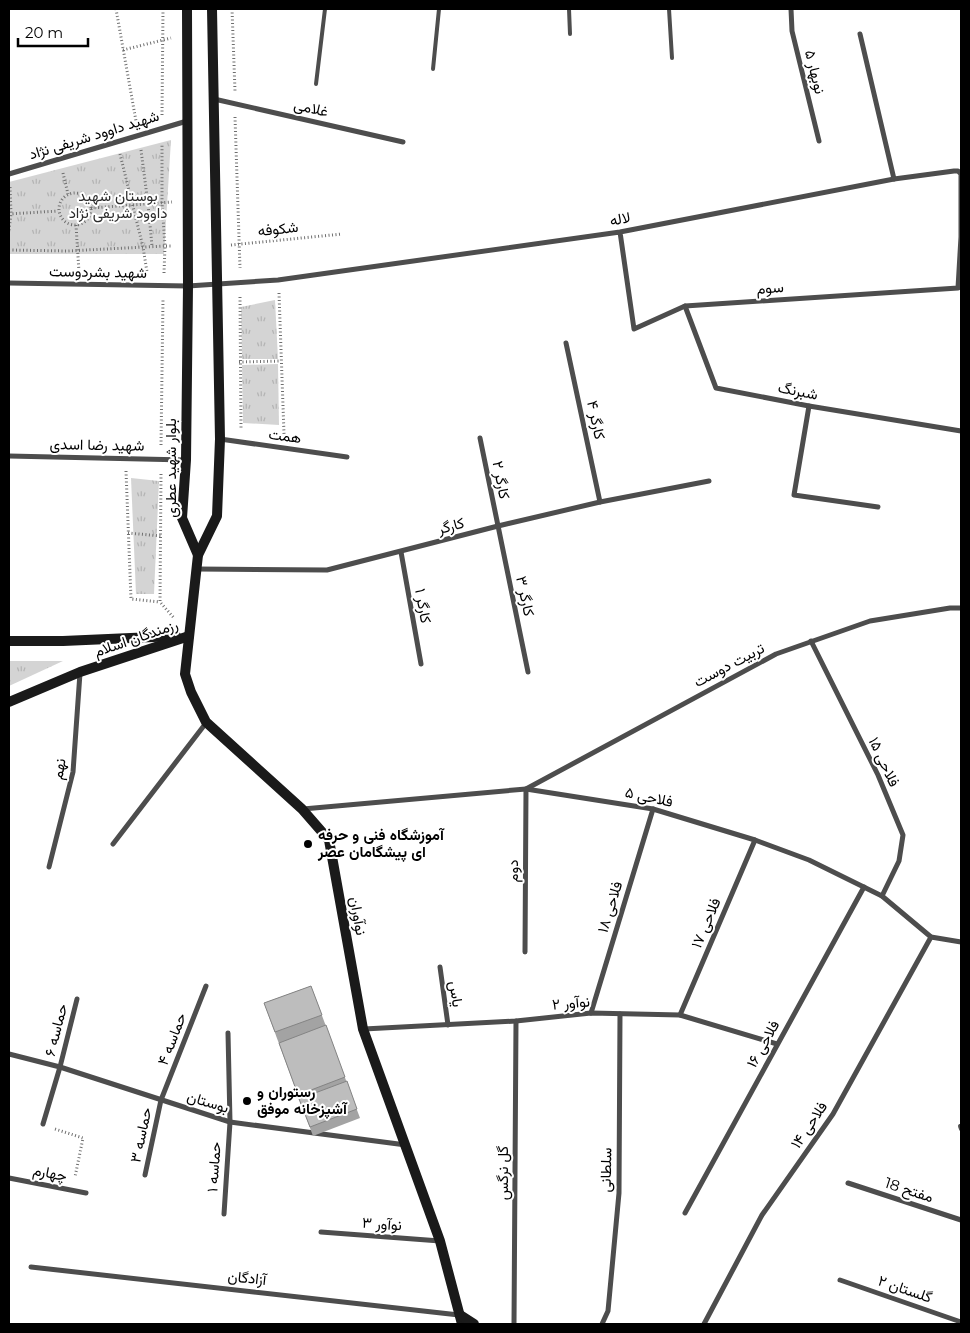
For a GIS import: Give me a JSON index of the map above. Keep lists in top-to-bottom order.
{
  "streets": {
    "street": [
      "نوبهار ۵",
      "غلامی",
      "شهید داوود شریفی نژاد",
      "لاله",
      "شهید بشردوست",
      "سوم",
      "شبرنگ",
      "کارگر ۴",
      "همت",
      "شهید رضا اسدی",
      "بلوار شهید عطری",
      "کارگر ۲",
      "کارگر",
      "کارگر ۳",
      "کارگر ۱",
      "رزمندگان اسلام",
      "تربیت دوست",
      "فلاحی ۱۵",
      "نهم",
      "فلاحی ۵",
      "دوم",
      "فلاحی ۱۸",
      "نوآوران",
      "فلاحی ۱۷",
      "یاس",
      "نوآور ۲",
      "حماسه ۶",
      "حماسه ۴",
      "فلاحی ۱۶",
      "بوستان",
      "فلاحی ۱۴",
      "حماسه ۳",
      "حماسه ۱",
      "سلطانی",
      "چهارم",
      "گل نرگس",
      "مفتح 18",
      "نوآور ۳",
      "آزادگان",
      "گلستان ۲"
    ],
    "path": ["شکوفه"]
  },
  "crossings": [
    ["شهید داوود شریفی نژاد", "بلوار شهید عطری"],
    ["لاله", "شهید بشردوست"],
    ["لاله", "سوم"],
    ["شهید بشردوست", "بلوار شهید عطری"],
    ["سوم", "شبرنگ"],
    ["کارگر ۴", "کارگر"],
    ["شهید رضا اسدی", "بلوار شهید عطری"],
    ["بلوار شهید عطری", "نوآوران"],
    ["کارگر ۲", "کارگر"],
    ["کارگر ۲", "کارگر ۳"],
    ["کارگر", "کارگر ۳"],
    ["کارگر", "کارگر ۱"],
    ["کارگر", "نوآوران"],
    ["رزمندگان اسلام", "نهم"],
    ["رزمندگان اسلام", "نوآوران"],
    ["تربیت دوست", "فلاحی ۱۵"],
    ["تربیت دوست", "فلاحی ۵"],
    ["تربیت دوست", "دوم"],
    ["فلاحی ۱۵", "فلاحی ۵"],
    ["فلاحی ۵", "دوم"],
    ["فلاحی ۵", "فلاحی ۱۸"],
    ["فلاحی ۵", "نوآوران"],
    ["فلاحی ۵", "فلاحی ۱۷"],
    ["فلاحی ۵", "فلاحی ۱۶"],
    ["فلاحی ۵", "فلاحی ۱۴"],
    ["فلاحی ۱۸", "نوآور ۲"],
    ["نوآوران", "نوآور ۲"],
    ["نوآوران", "بوستان"],
    ["نوآوران", "نوآور ۳"],
    ["نوآوران", "آزادگان"],
    ["فلاحی ۱۷", "نوآور ۲"],
    ["یاس", "نوآور ۲"],
    ["نوآور ۲", "فلاحی ۱۶"],
    ["نوآور ۲", "سلطانی"],
    ["نوآور ۲", "گل نرگس"],
    ["حماسه ۶", "بوستان"],
    ["حماسه ۴", "بوستان"],
    ["حماسه ۴", "حماسه ۳"],
    ["بوستان", "حماسه ۳"],
    ["بوستان", "حماسه ۱"]
  ],
  "parks": ["بوستان شهید داوود شریفی نژاد"],
  "places": ["آموزشگاه فنی و حرفه ای پیشگامان عصر", "رستوران و آشپزخانه موفق"],
  "scale_bar": "20 m"
}
